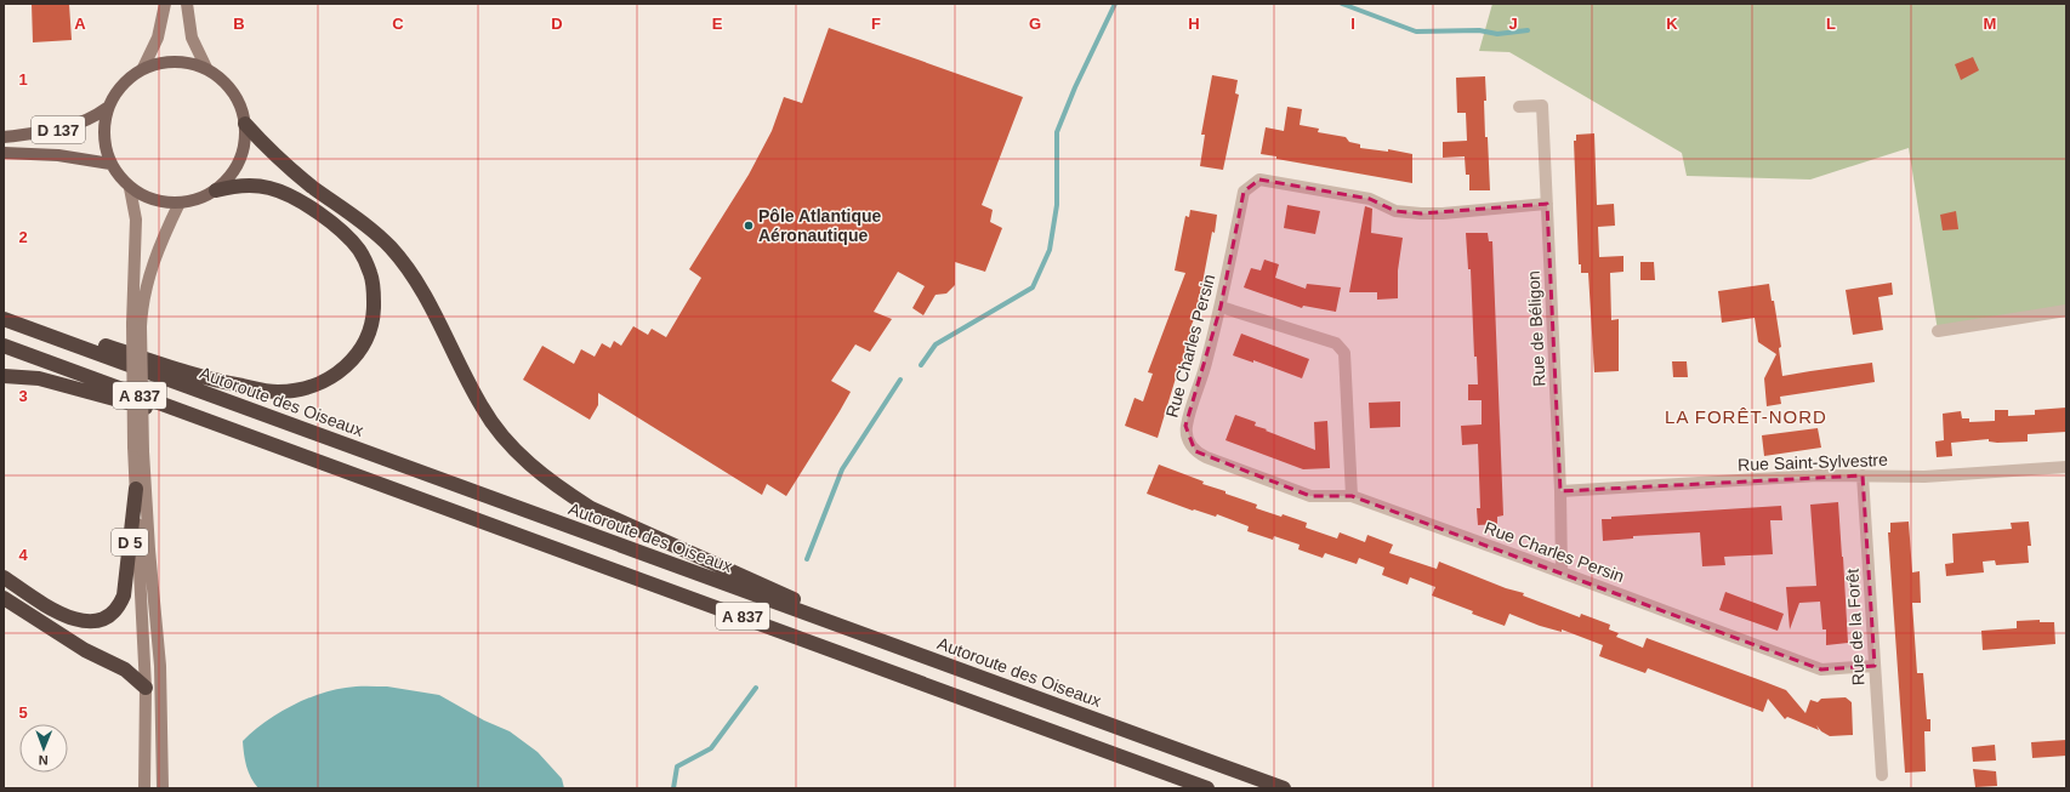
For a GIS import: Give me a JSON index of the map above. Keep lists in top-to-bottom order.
{
  "streets": {
    "highway": ["A 837", "Autoroute des Oiseaux", "D 5"],
    "main road": ["D 137"],
    "street": [
      "Rue de Béligon",
      "Rue Charles Persin",
      "Rue Saint-Sylvestre",
      "Rue de la Forêt"
    ]
  },
  "crossings": [
    ["D 137", "D 5"],
    ["Rue de Béligon", "Rue Charles Persin"],
    ["Rue de Béligon", "Rue Saint-Sylvestre"],
    ["Rue Charles Persin", "Rue de la Forêt"],
    ["Rue Saint-Sylvestre", "Rue de la Forêt"]
  ],
  "districts": ["LA FORÊT-NORD"],
  "places": ["Pôle Atlantique Aéronautique"],
  "north": "bottom",
  "grid": {
    "columns": [
      "A",
      "B",
      "C",
      "D",
      "E",
      "F",
      "G",
      "H",
      "I",
      "J",
      "K",
      "L",
      "M"
    ],
    "rows": [
      "1",
      "2",
      "3",
      "4",
      "5"
    ]
  }
}
